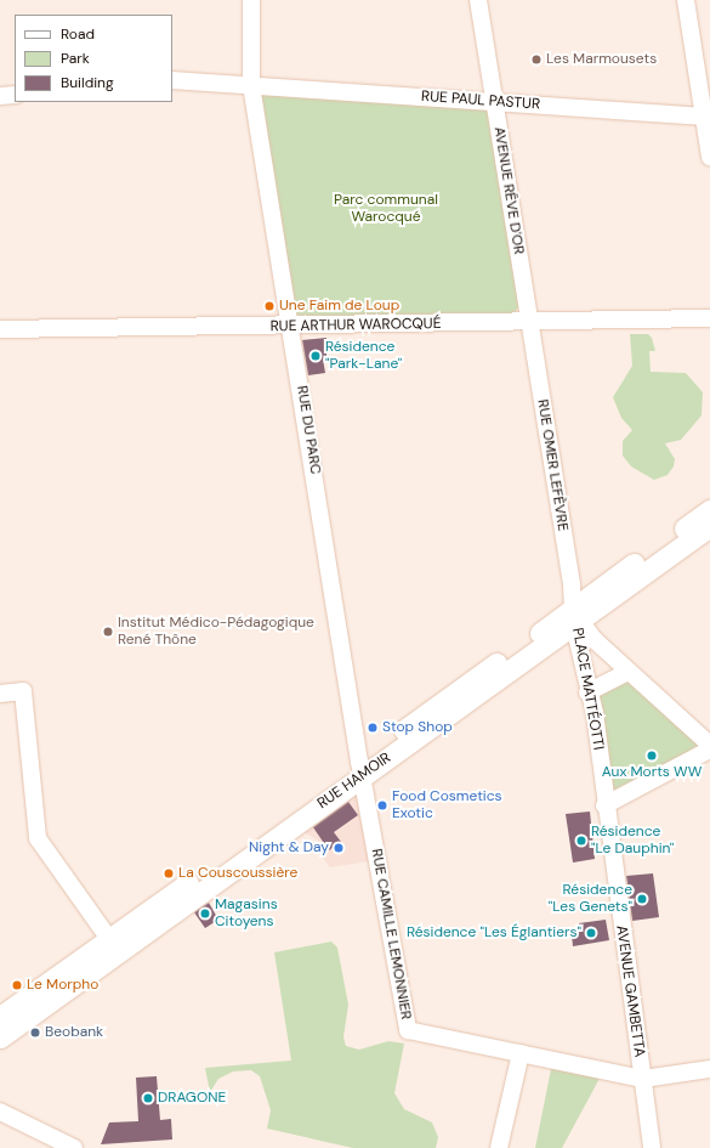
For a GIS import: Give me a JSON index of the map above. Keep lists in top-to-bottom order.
{
  "streets": {
    "main road": ["RUE HAMOIR"],
    "street": [
      "RUE PAUL PASTUR",
      "AVENUE RÊVE D'OR",
      "RUE ARTHUR WAROCQUÉ",
      "RUE DU PARC",
      "RUE OMER LEFÈVRE",
      "PLACE MATTÉOTTI",
      "RUE CAMILLE LEMONNIER",
      "AVENUE GAMBETTA"
    ]
  },
  "crossings": [
    ["RUE PAUL PASTUR", "AVENUE RÊVE D'OR"],
    ["RUE PAUL PASTUR", "RUE DU PARC"],
    ["AVENUE RÊVE D'OR", "RUE ARTHUR WAROCQUÉ"],
    ["AVENUE RÊVE D'OR", "RUE OMER LEFÈVRE"],
    ["RUE ARTHUR WAROCQUÉ", "RUE DU PARC"],
    ["RUE ARTHUR WAROCQUÉ", "RUE OMER LEFÈVRE"],
    ["RUE DU PARC", "RUE HAMOIR"],
    ["RUE DU PARC", "RUE CAMILLE LEMONNIER"],
    ["RUE OMER LEFÈVRE", "PLACE MATTÉOTTI"],
    ["RUE OMER LEFÈVRE", "RUE HAMOIR"],
    ["PLACE MATTÉOTTI", "RUE HAMOIR"],
    ["PLACE MATTÉOTTI", "AVENUE GAMBETTA"],
    ["RUE HAMOIR", "RUE CAMILLE LEMONNIER"],
    ["RUE CAMILLE LEMONNIER", "AVENUE GAMBETTA"]
  ],
  "parks": ["Parc communal Warocqué"],
  "places": [
    "Les Marmousets",
    "Une Faim de Loup",
    "Résidence \"Park-Lane\"",
    "Institut Médico-Pédagogique René Thône",
    "Stop Shop",
    "Aux Morts WW",
    "Food Cosmetics Exotic",
    "Résidence \"Le Dauphin\"",
    "Night & Day",
    "La Couscoussière",
    "Résidence \"Les Genets\"",
    "Magasins Citoyens",
    "Résidence \"Les Églantiers\"",
    "Le Morpho",
    "Beobank",
    "DRAGONE"
  ],
  "legend": ["Road", "Park", "Building"]
}
